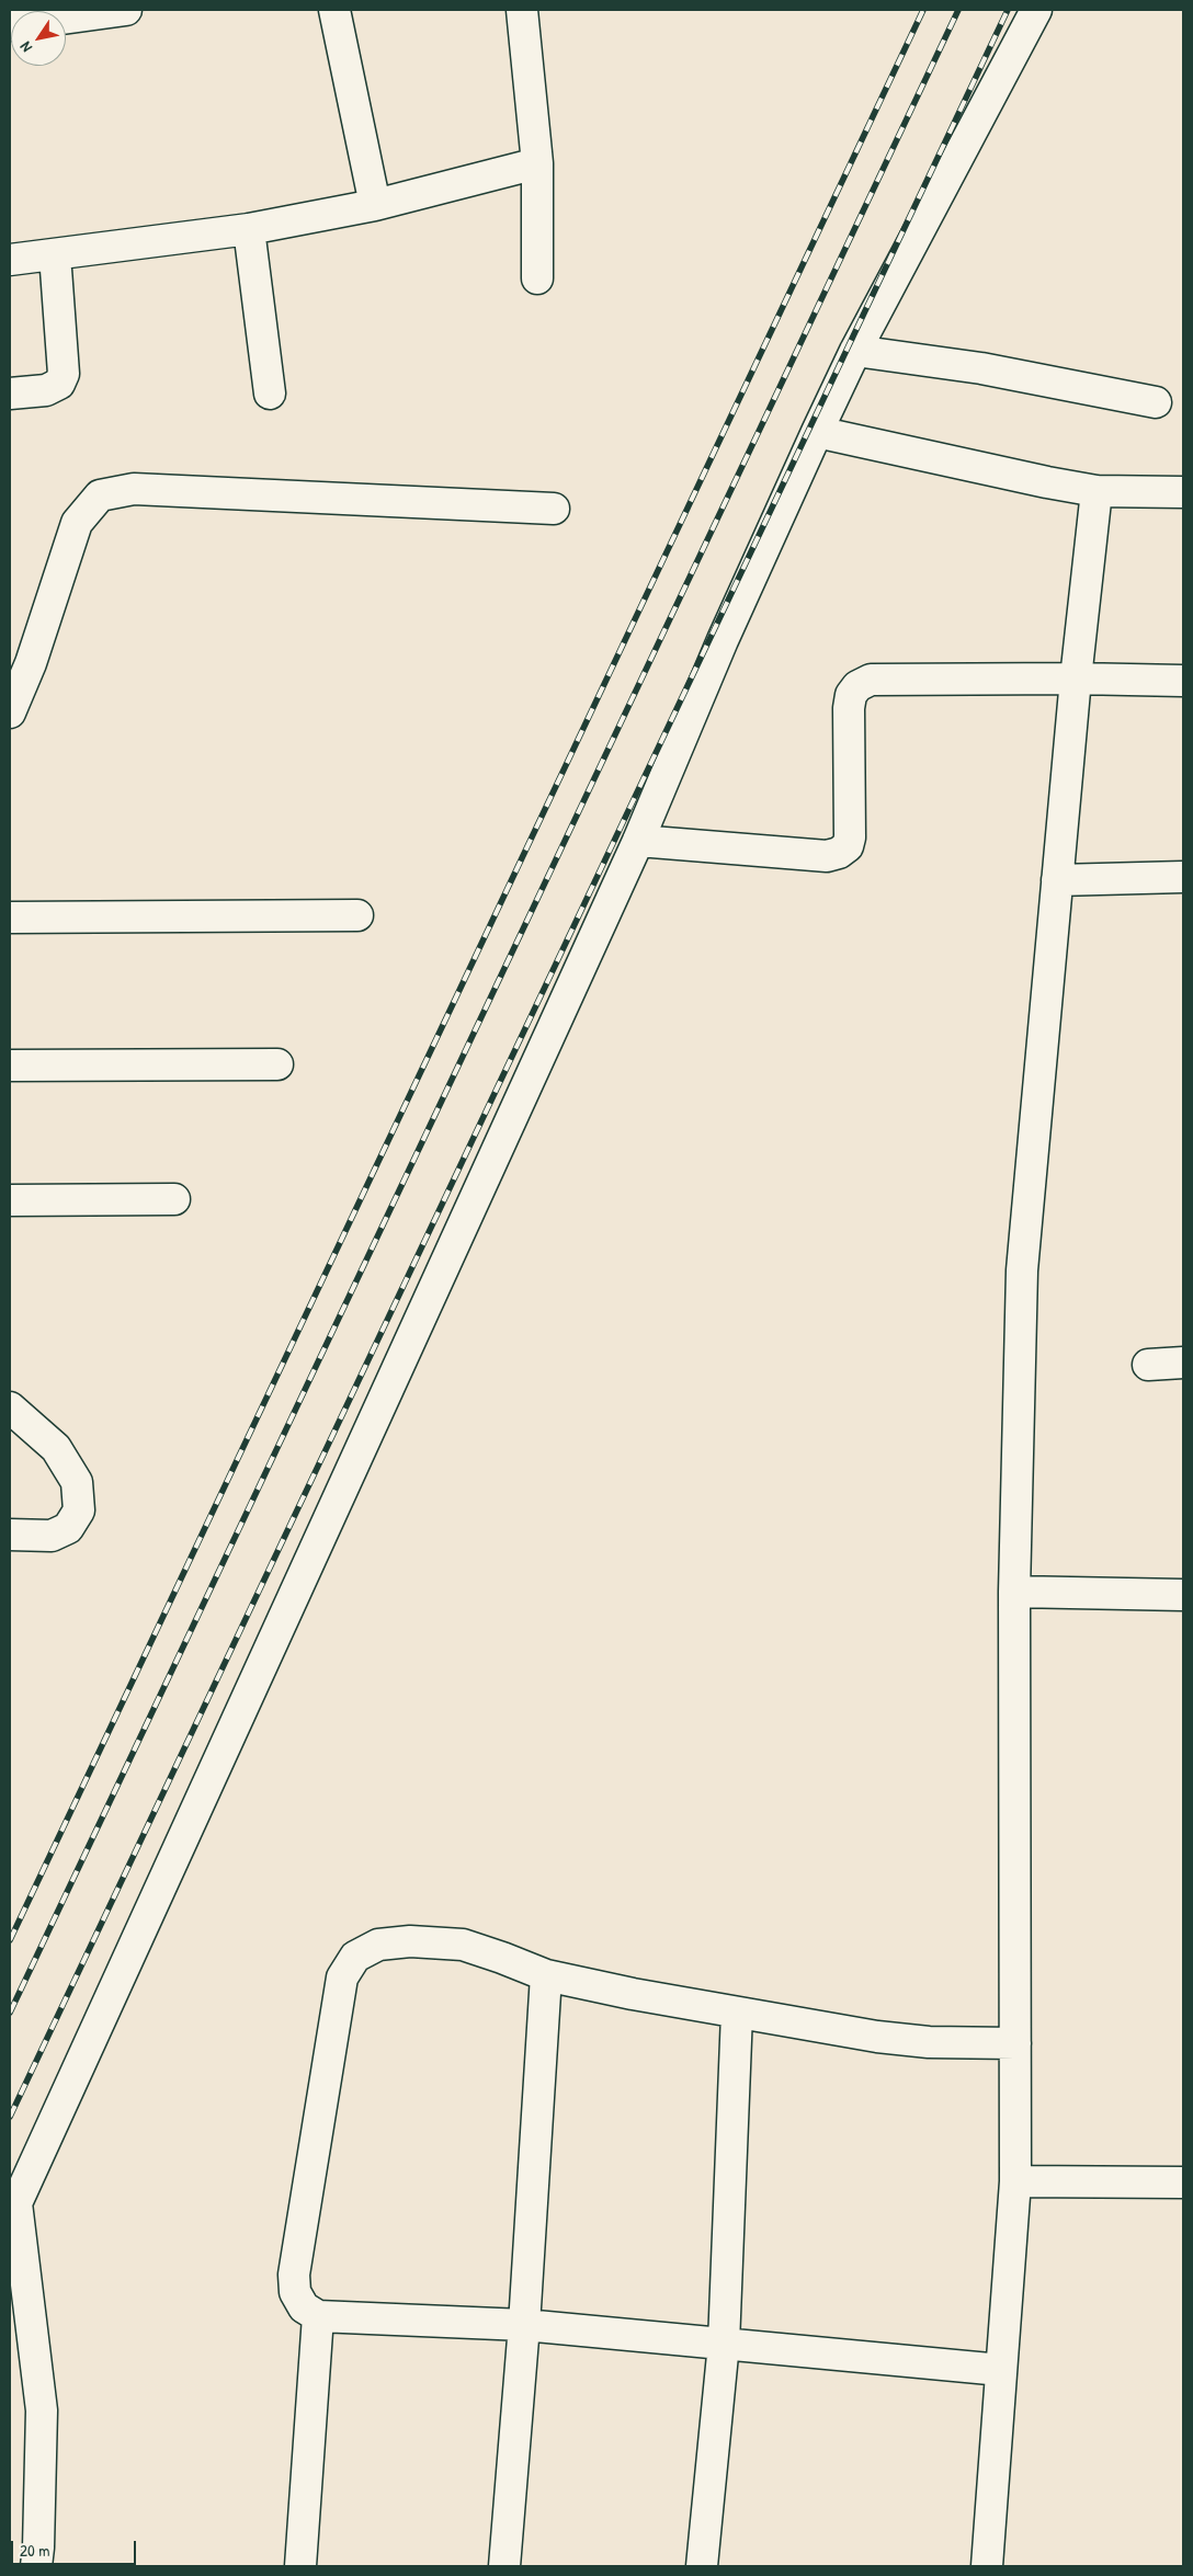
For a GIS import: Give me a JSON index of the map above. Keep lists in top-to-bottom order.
{
  "scale_bar": "20 m",
  "north": "bottom left"
}
